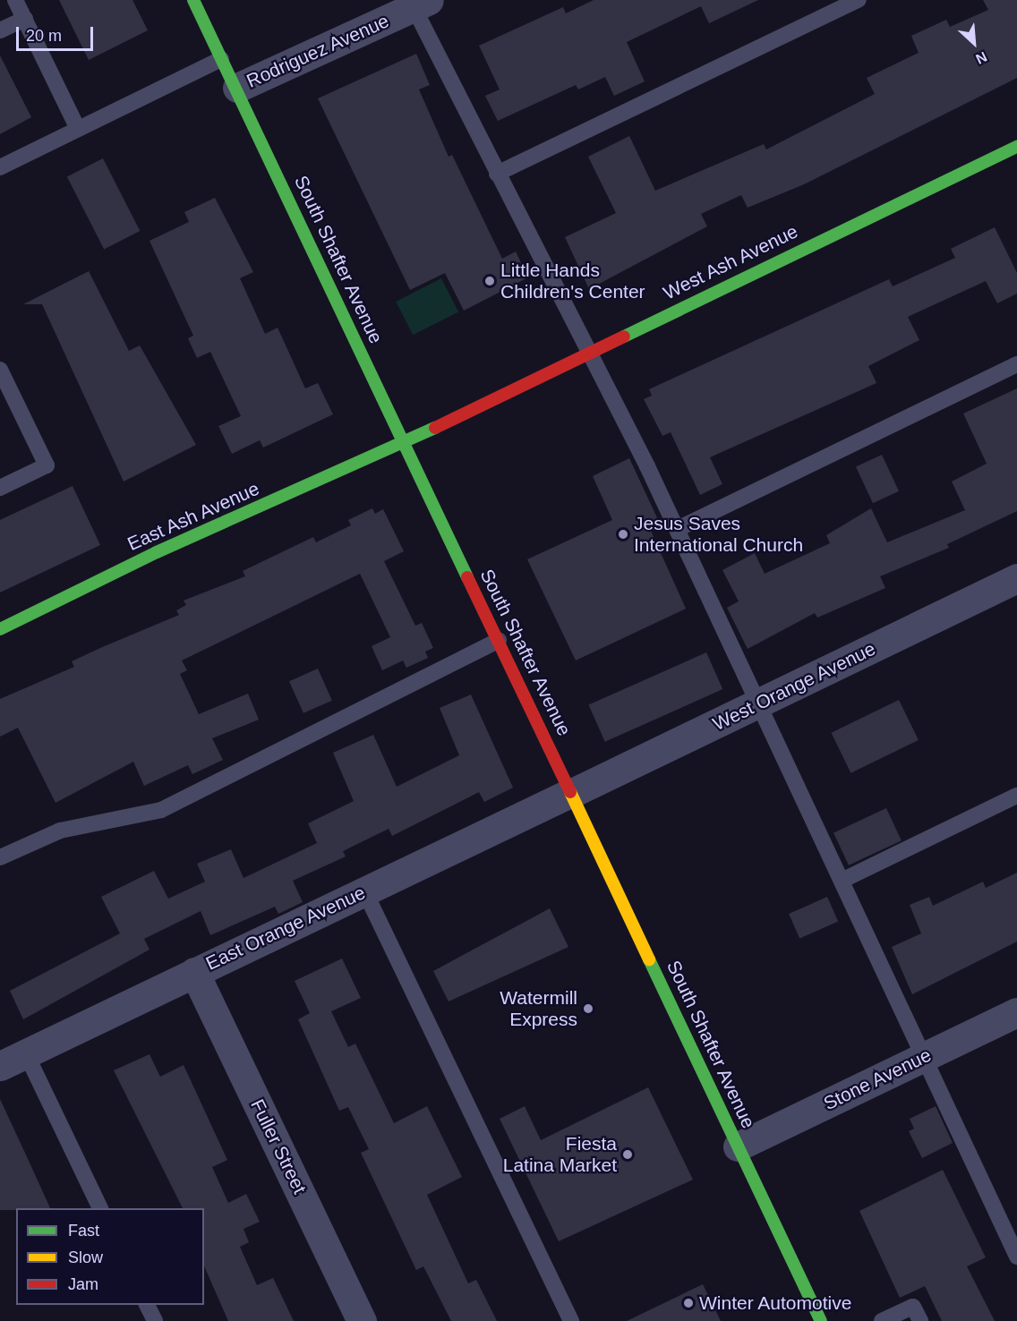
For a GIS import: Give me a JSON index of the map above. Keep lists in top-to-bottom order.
{
  "streets": {
    "main road": ["South Shafter Avenue", "West Ash Avenue", "East Ash Avenue"],
    "street": [
      "Rodriguez Avenue",
      "West Orange Avenue",
      "East Orange Avenue",
      "Stone Avenue",
      "Fuller Street"
    ]
  },
  "crossings": [
    ["Rodriguez Avenue", "South Shafter Avenue"],
    ["South Shafter Avenue", "West Ash Avenue"],
    ["South Shafter Avenue", "East Ash Avenue"],
    ["South Shafter Avenue", "West Orange Avenue"],
    ["South Shafter Avenue", "East Orange Avenue"],
    ["South Shafter Avenue", "Stone Avenue"],
    ["West Ash Avenue", "East Ash Avenue"],
    ["West Orange Avenue", "East Orange Avenue"],
    ["East Orange Avenue", "Fuller Street"]
  ],
  "places": [
    "Little Hands Children's Center",
    "Jesus Saves International Church",
    "Watermill Express",
    "Fiesta Latina Market",
    "Winter Automotive"
  ],
  "legend": ["Fast", "Slow", "Jam"],
  "scale_bar": "20 m",
  "north": "bottom right"
}
